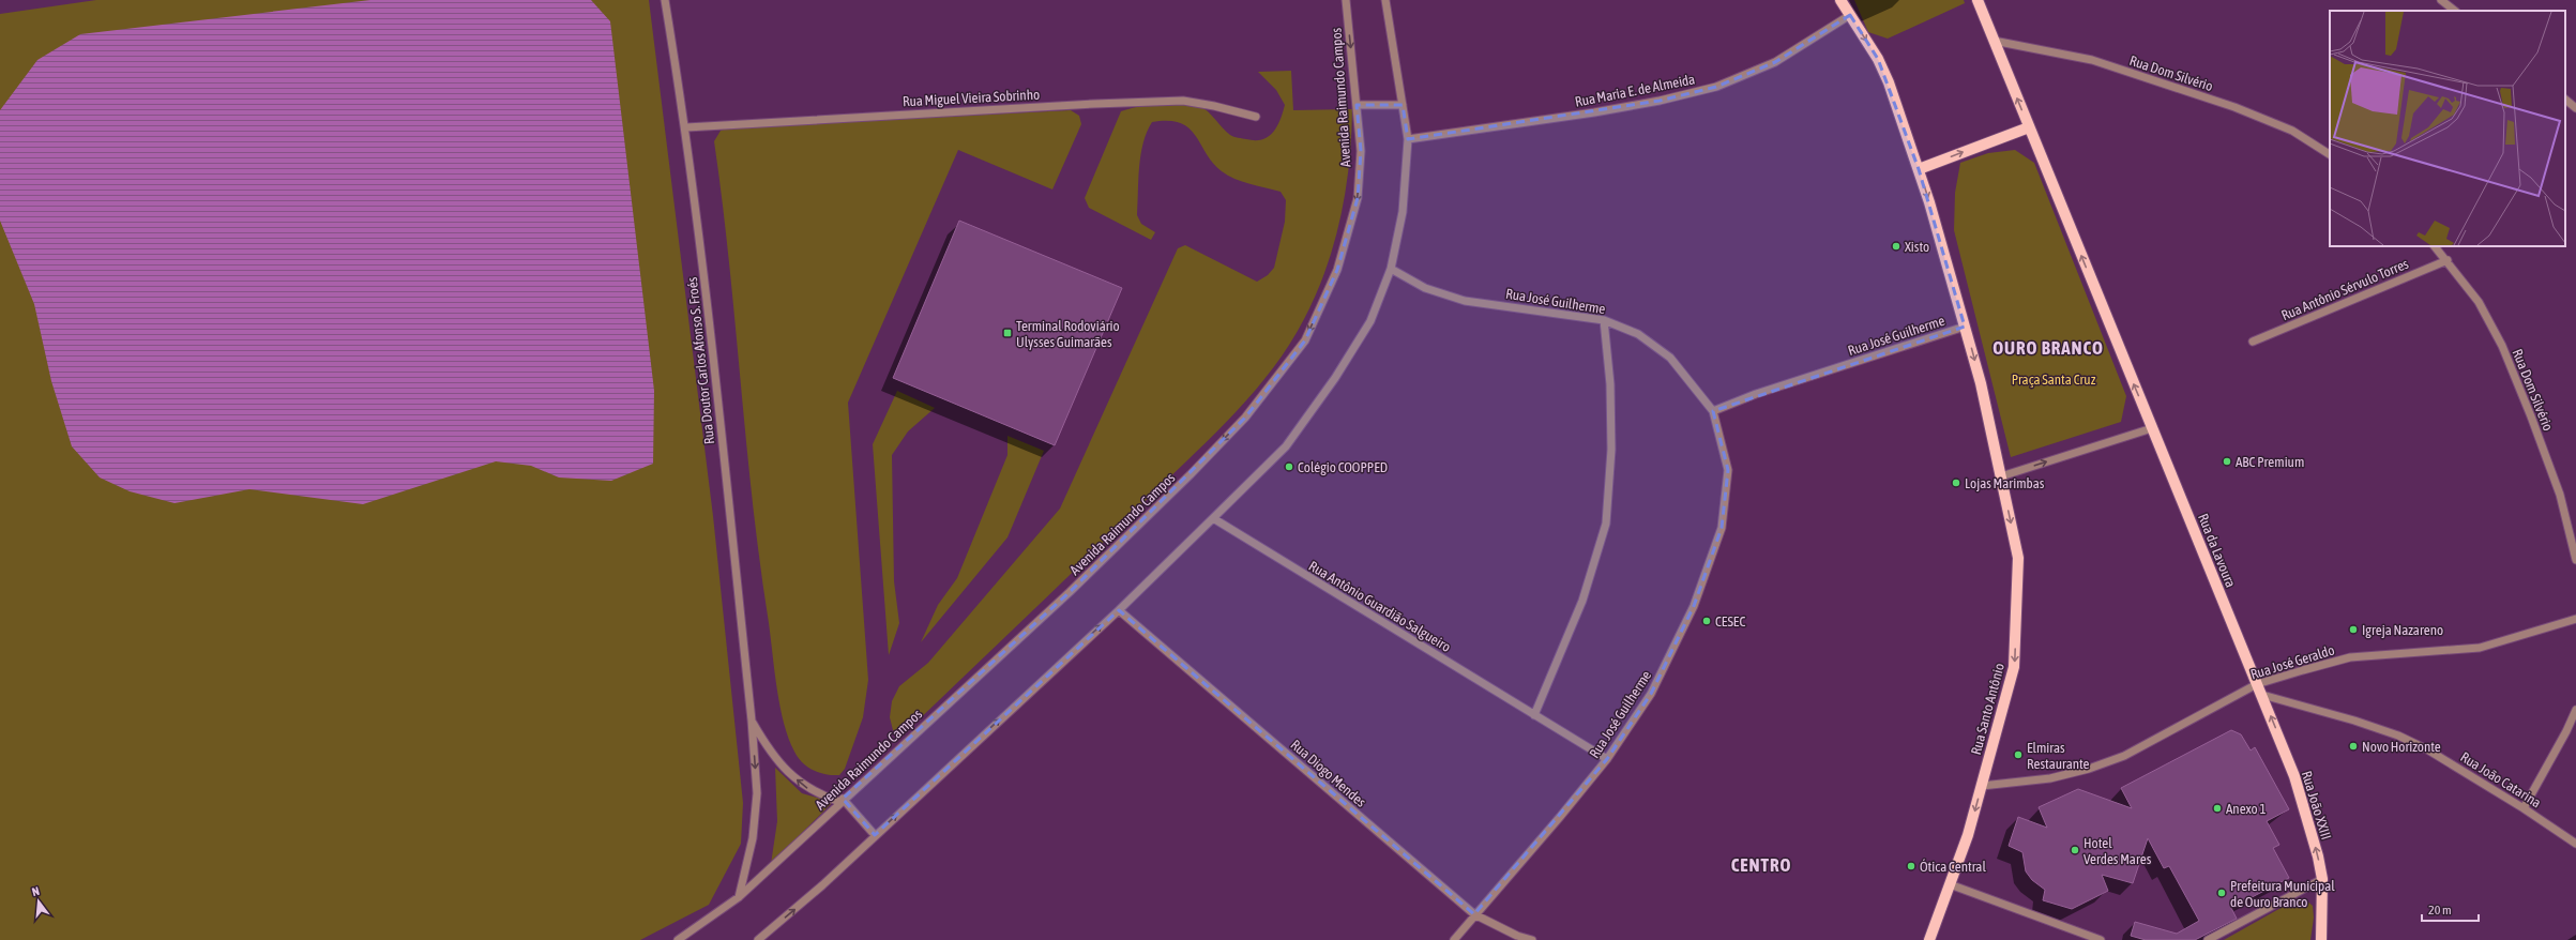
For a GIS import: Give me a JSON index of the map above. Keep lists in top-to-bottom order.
{
  "streets": {
    "main road": ["Rua da Lavoura", "Rua Santo Antônio", "Rua João XXIII"],
    "street": [
      "Rua Dom Silvério",
      "Rua Maria E. de Almeida",
      "Rua Miguel Vieira Sobrinho",
      "Avenida Raimundo Campos",
      "Rua Antônio Sérvulo Torres",
      "Rua José Guilherme",
      "Rua Doutor Carlos Afonso S. Froés",
      "Rua Antônio Guardião Salgueiro",
      "Rua José Geraldo",
      "Rua Diogo Mendes",
      "Rua João Catarina"
    ]
  },
  "crossings": [
    ["Rua Dom Silvério", "Rua Antônio Sérvulo Torres"],
    ["Rua Miguel Vieira Sobrinho", "Rua Doutor Carlos Afonso S. Froés"],
    ["Avenida Raimundo Campos", "Rua Doutor Carlos Afonso S. Froés"],
    ["Rua José Guilherme", "Rua Antônio Guardião Salgueiro"],
    ["Rua José Guilherme", "Rua Diogo Mendes"],
    ["Rua da Lavoura", "Rua José Geraldo"],
    ["Rua da Lavoura", "Rua João XXIII"],
    ["Rua José Geraldo", "Rua Santo Antônio"],
    ["Rua José Geraldo", "Rua João XXIII"],
    ["Rua João Catarina", "Rua João XXIII"]
  ],
  "one_way": ["Rua Santo Antônio", "Rua João XXIII"],
  "districts": ["OURO BRANCO", "CENTRO"],
  "parks": ["Praça Santa Cruz"],
  "places": {
    "other": [
      "Xisto",
      "ABC Premium",
      "Colégio COOPPED",
      "Lojas Marimbas",
      "CESEC",
      "Igreja Nazareno",
      "Novo Horizonte",
      "Elmiras Restaurante",
      "Anexo 1",
      "Hotel Verdes Mares",
      "Ótica Central",
      "Prefeitura Municipal de Ouro Branco"
    ],
    "transit": ["Terminal Rodoviário Ulysses Guimarães"]
  },
  "scale_bar": "20 m",
  "north": "top"
}
